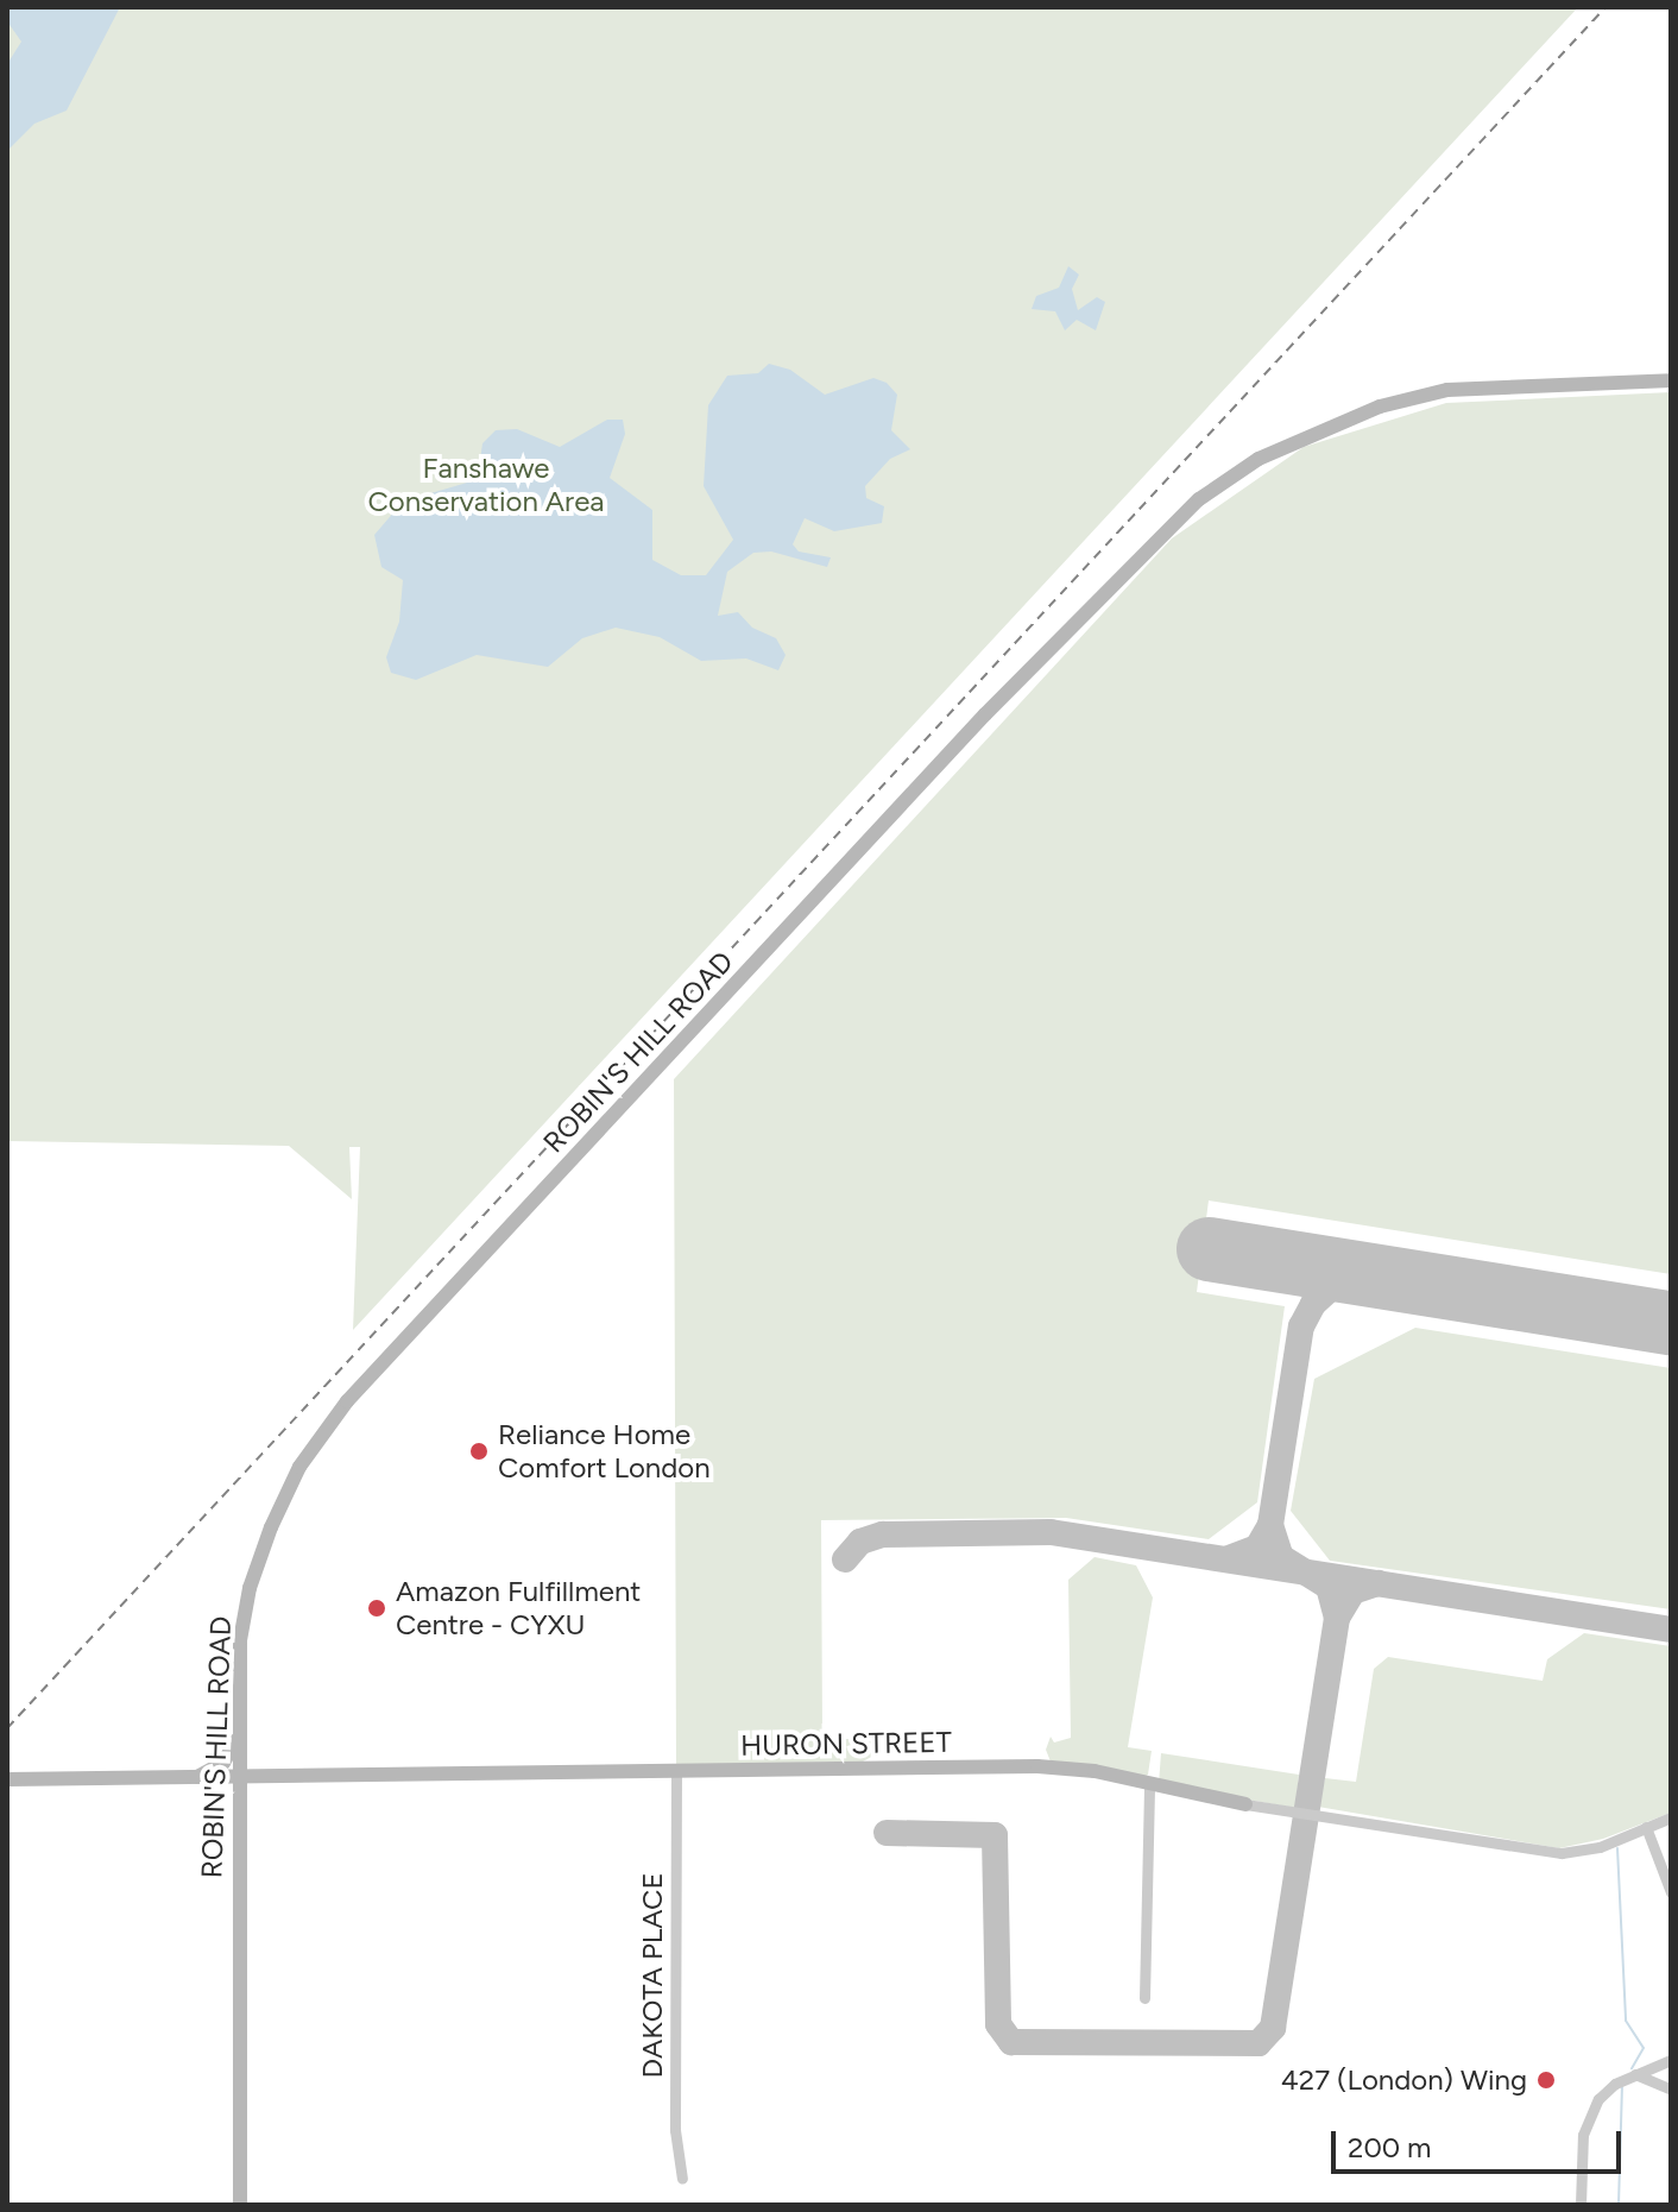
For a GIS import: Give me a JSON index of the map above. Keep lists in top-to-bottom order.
{
  "streets": {
    "main road": ["ROBIN'S HILL ROAD", "HURON STREET"],
    "street": ["DAKOTA PLACE"]
  },
  "crossings": [
    ["ROBIN'S HILL ROAD", "HURON STREET"],
    ["HURON STREET", "DAKOTA PLACE"]
  ],
  "parks": ["Fanshawe Conservation Area"],
  "places": ["Reliance Home Comfort London", "Amazon Fulfillment Centre - CYXU", "427 (London) Wing"],
  "scale_bar": "200 m"
}
